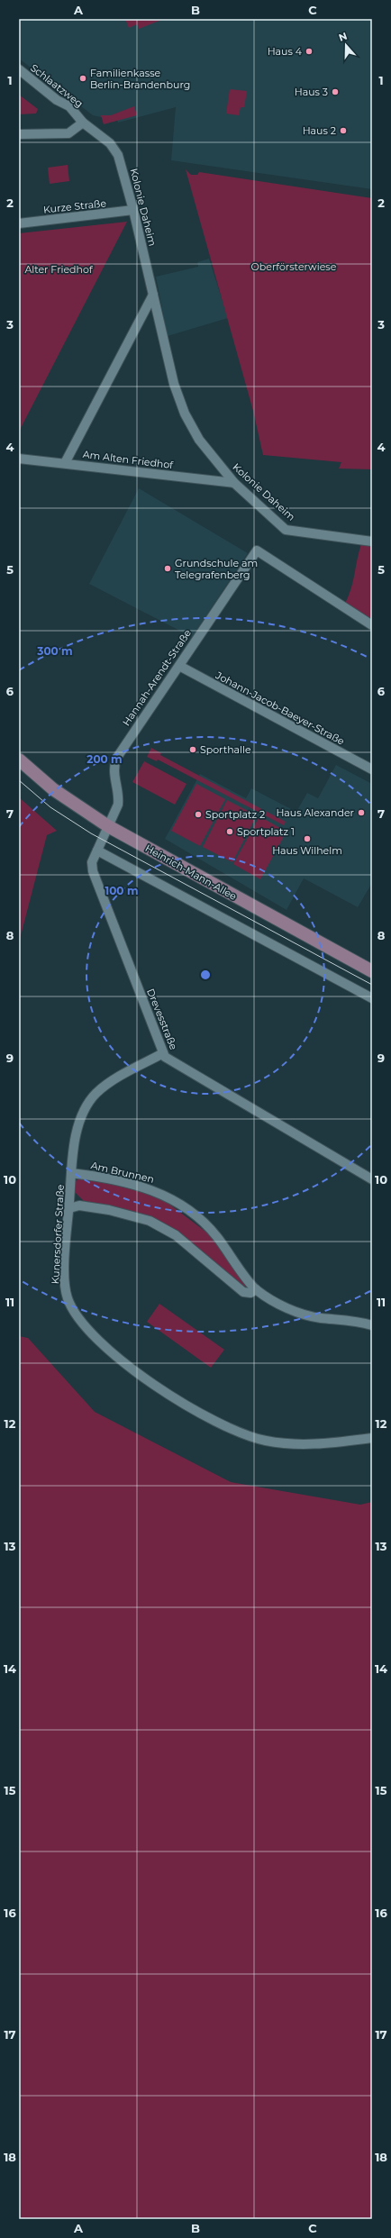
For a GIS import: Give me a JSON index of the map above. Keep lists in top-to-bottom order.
{
  "streets": {
    "main road": ["Heinrich-Mann-Allee"],
    "street": [
      "Schlaatzweg",
      "Kurze Straße",
      "Kolonie Daheim",
      "Am Alten Friedhof",
      "Hannah-Arendt-Straße",
      "Johann-Jacob-Baeyer-Straße",
      "Drevesstraße",
      "Am Brunnen",
      "Kunersdorfer Straße"
    ]
  },
  "crossings": [
    ["Schlaatzweg", "Kolonie Daheim"],
    ["Kurze Straße", "Kolonie Daheim"],
    ["Kolonie Daheim", "Am Alten Friedhof"],
    ["Hannah-Arendt-Straße", "Johann-Jacob-Baeyer-Straße"],
    ["Hannah-Arendt-Straße", "Heinrich-Mann-Allee"],
    ["Hannah-Arendt-Straße", "Drevesstraße"],
    ["Heinrich-Mann-Allee", "Drevesstraße"],
    ["Drevesstraße", "Kunersdorfer Straße"],
    ["Am Brunnen", "Kunersdorfer Straße"]
  ],
  "parks": ["Oberförsterwiese", "Alter Friedhof"],
  "places": [
    "Haus 4",
    "Familienkasse Berlin-Brandenburg",
    "Haus 3",
    "Haus 2",
    "Grundschule am Telegrafenberg",
    "Sporthalle",
    "Haus Alexander",
    "Sportplatz 2",
    "Sportplatz 1",
    "Haus Wilhelm"
  ],
  "north": "top",
  "grid": {
    "columns": ["A", "B", "C"],
    "rows": [
      "1",
      "2",
      "3",
      "4",
      "5",
      "6",
      "7",
      "8",
      "9",
      "10",
      "11",
      "12",
      "13",
      "14",
      "15",
      "16",
      "17",
      "18"
    ]
  },
  "rings": ["300 m", "200 m", "100 m"]
}
